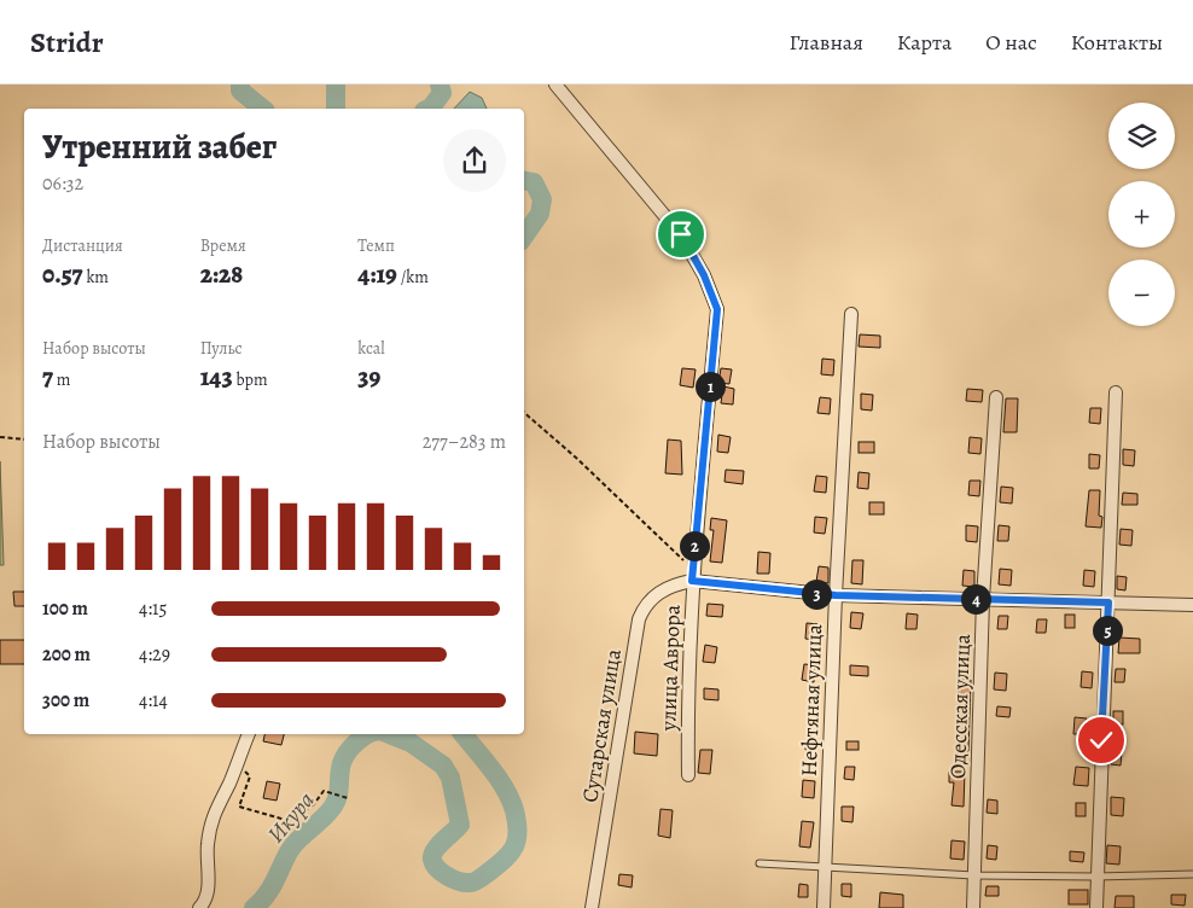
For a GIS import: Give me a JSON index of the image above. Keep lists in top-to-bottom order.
{
  "streets": {
    "street": [
      "улица Аврора",
      "Нефтяная улица",
      "Одесская улица",
      "Сутарская улица"
    ]
  },
  "crossings": [
    ["улица Аврора", "Сутарская улица"]
  ],
  "water": ["Икура"],
  "page": {
    "header": "Stridr",
    "nav": [
      "Главная",
      "Карта",
      "О нас",
      "Контакты"
    ],
    "map_buttons": ["+", "−"],
    "heading": ["Утренний забег", "06:32"],
    "stats": [
      ["Дистанция", "0.57 km"],
      ["Время", "2:28"],
      ["Темп", "4:19 /km"],
      ["Набор высоты", "7 m"],
      ["Пульс", "143 bpm"],
      ["kcal", "39"]
    ],
    "pins": [
      "1",
      "2",
      "3",
      "4",
      "5"
    ],
    "chart": ["Набор высоты", "277–283 m"],
    "list": [
      {
        "name": "100 m",
        "note": "4:15"
      },
      {
        "name": "200 m",
        "note": "4:29"
      },
      {
        "name": "300 m",
        "note": "4:14"
      }
    ]
  }
}
